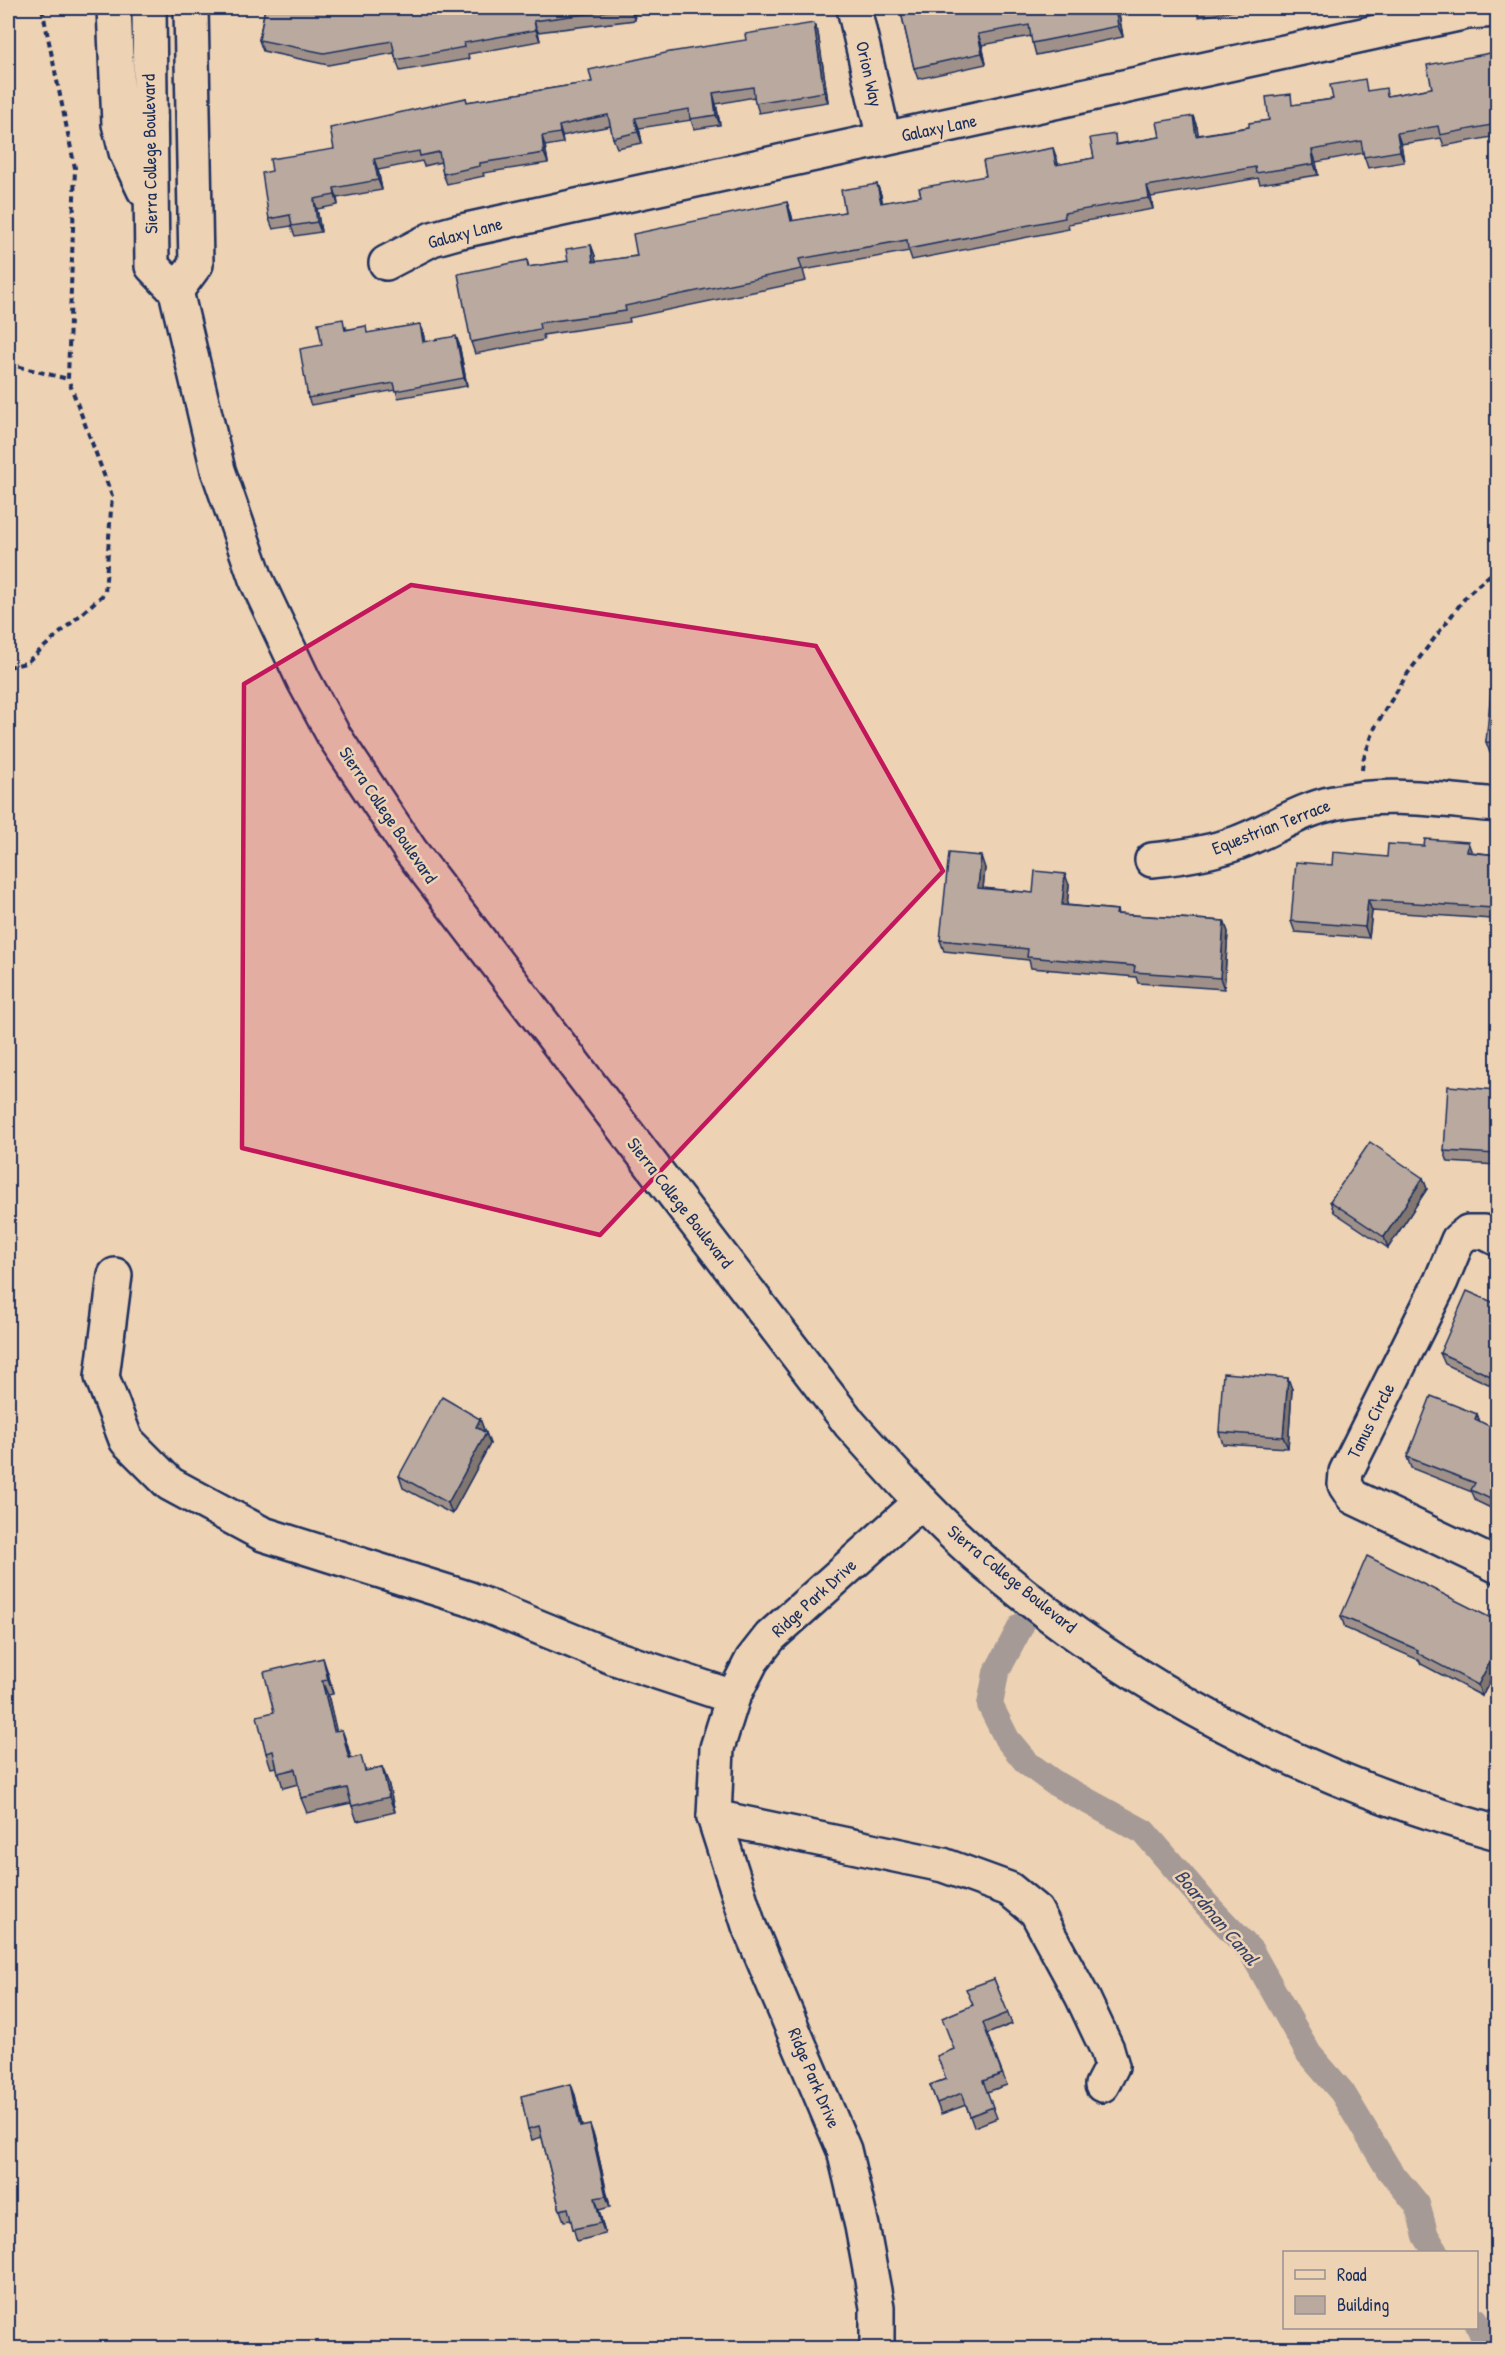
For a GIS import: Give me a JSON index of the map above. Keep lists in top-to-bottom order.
{
  "streets": {
    "street": [
      "Orion Way",
      "Galaxy Lane",
      "Sierra College Boulevard",
      "Equestrian Terrace",
      "Tanus Circle",
      "Ridge Park Drive"
    ]
  },
  "crossings": [
    ["Orion Way", "Galaxy Lane"],
    ["Sierra College Boulevard", "Ridge Park Drive"]
  ],
  "water": ["Boardman Canal"],
  "legend": ["Road", "Building"]
}
